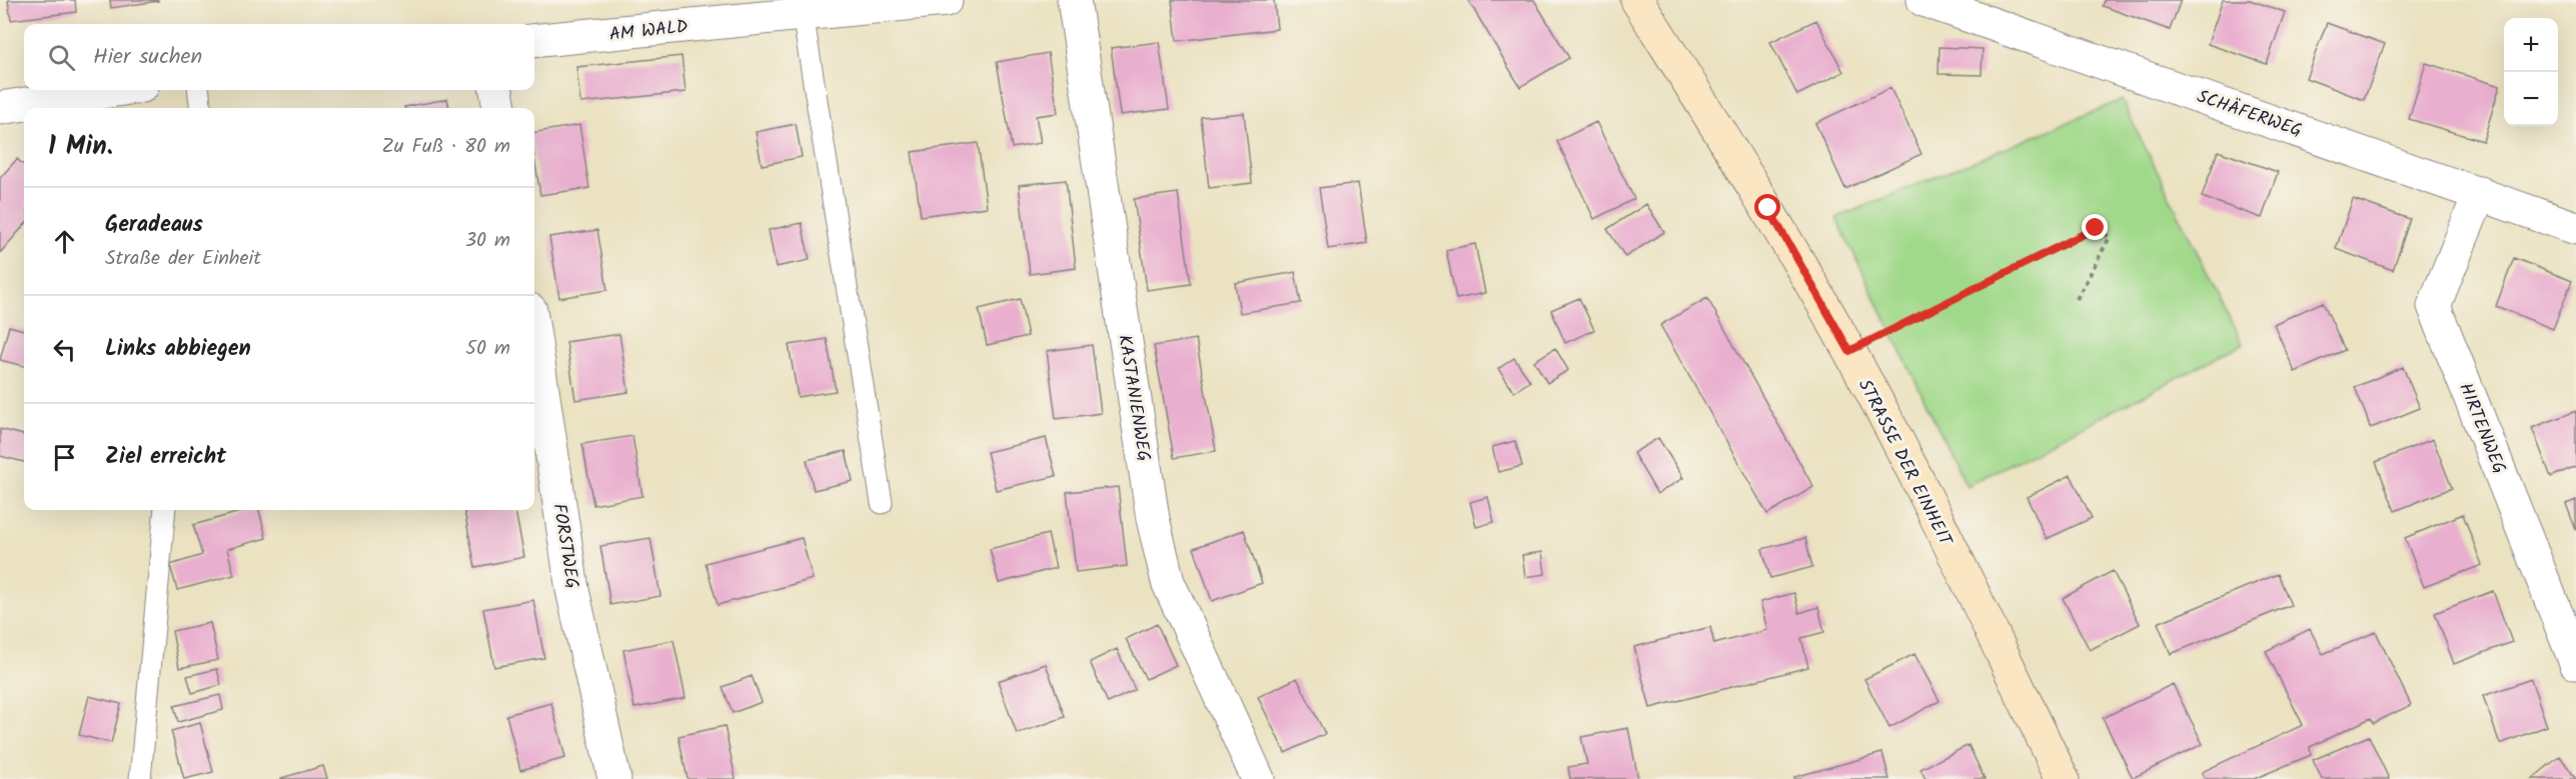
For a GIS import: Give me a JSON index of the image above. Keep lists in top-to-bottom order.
{
  "streets": {
    "street": [
      "AM WALD",
      "SCHÄFERWEG",
      "KASTANIENWEG",
      "HIRTENWEG",
      "STRASSE DER EINHEIT",
      "FORSTWEG"
    ]
  },
  "crossings": [
    ["SCHÄFERWEG", "HIRTENWEG"]
  ],
  "page": {
    "map_buttons": ["+", "−"],
    "search": "Hier suchen",
    "heading": ["1 Min.", "Zu Fuß · 80 m"],
    "list": [
      ["Geradeaus", "Straße der Einheit", "30 m"],
      ["Links abbiegen", "50 m"],
      "Ziel erreicht"
    ]
  }
}
